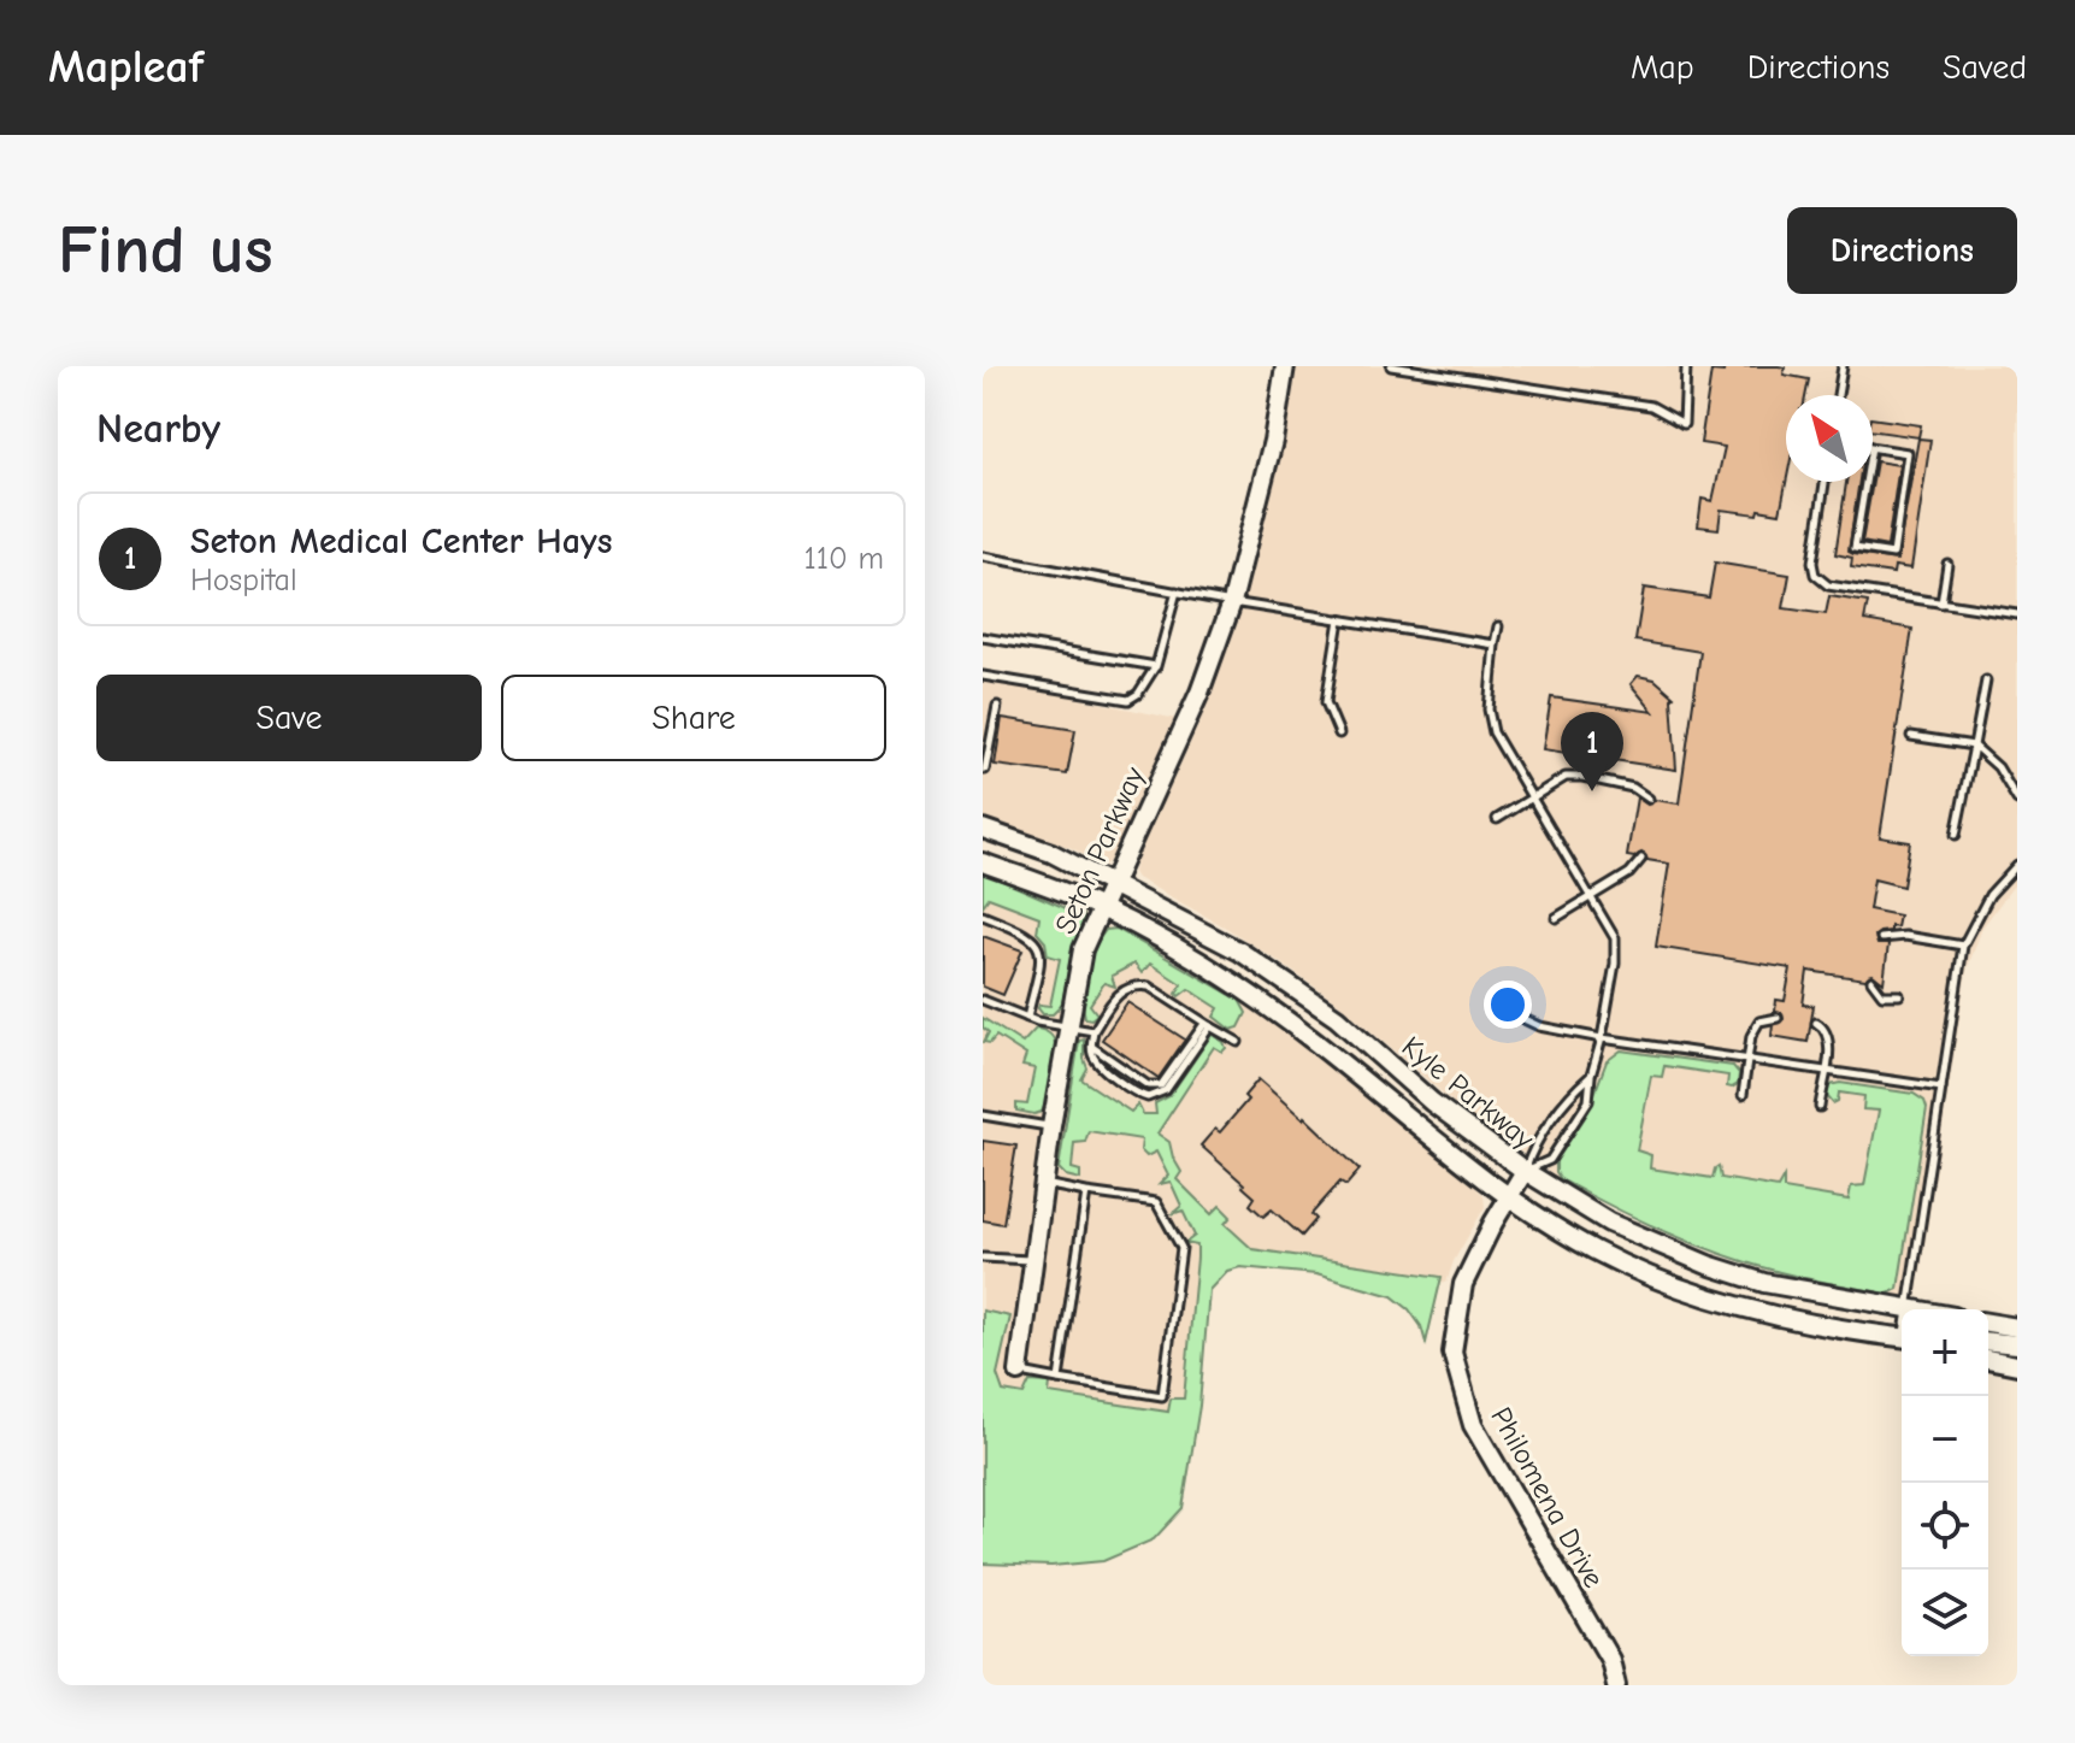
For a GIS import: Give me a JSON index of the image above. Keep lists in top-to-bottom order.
{
  "streets": {
    "street": ["Seton Parkway", "Kyle Parkway", "Philomena Drive"]
  },
  "crossings": [
    ["Seton Parkway", "Kyle Parkway"],
    ["Kyle Parkway", "Philomena Drive"]
  ],
  "north": "top left",
  "page": {
    "header": "Mapleaf",
    "nav": ["Map", "Directions", "Saved"],
    "buttons": [
      "Directions",
      ["Save", "Share"]
    ],
    "title": "Find us",
    "heading": "Nearby",
    "list": [
      {
        "mark": "1",
        "name": "Seton Medical Center Hays",
        "note": "Hospital",
        "value": "110 m"
      }
    ],
    "pins": "1",
    "map_buttons": ["+", "−"]
  }
}
